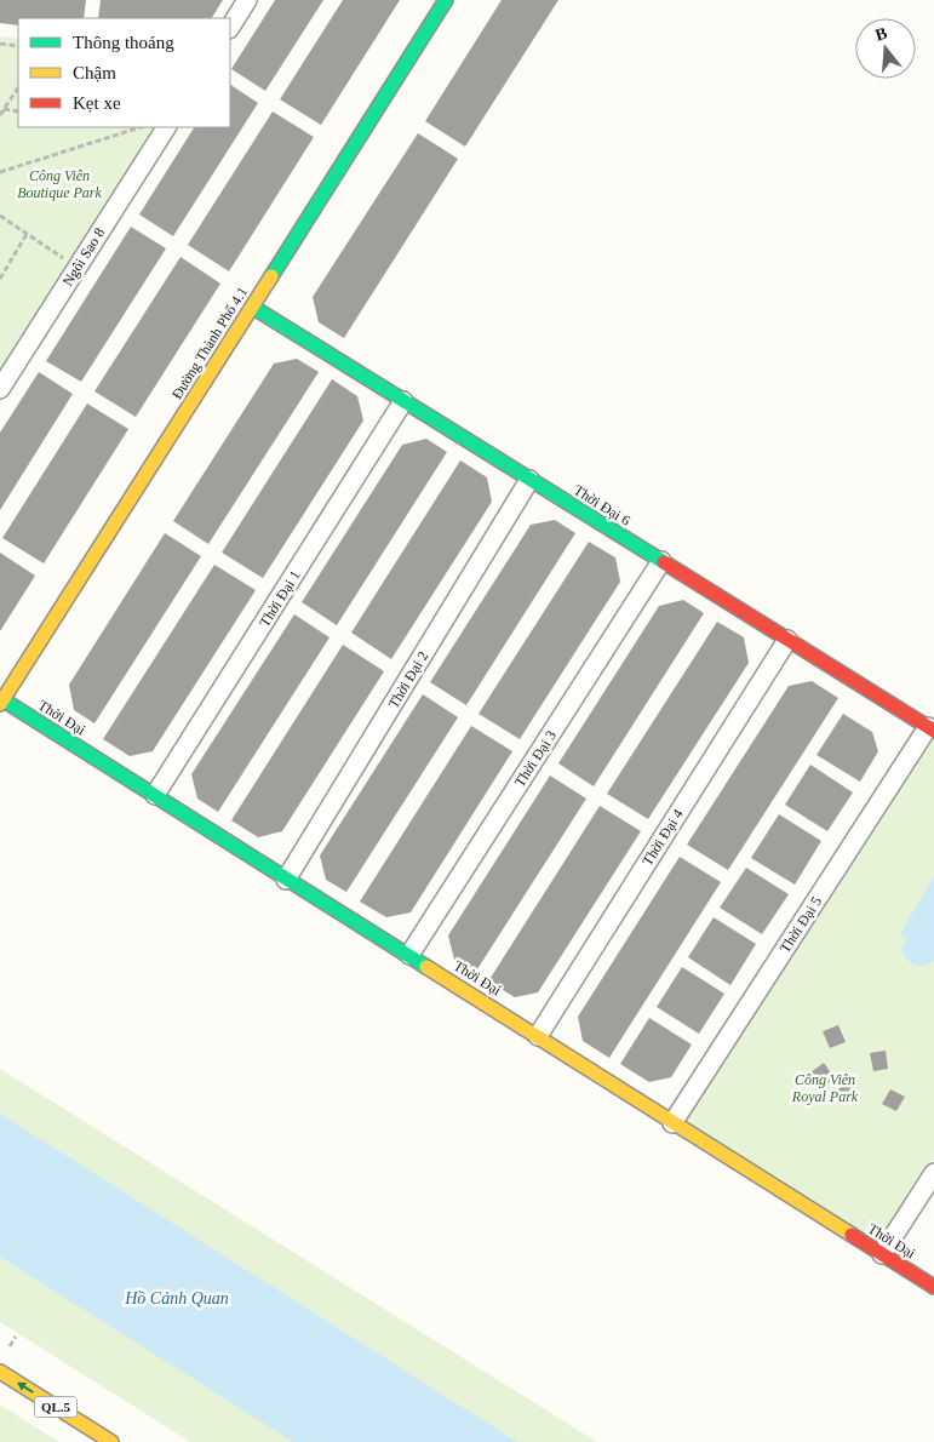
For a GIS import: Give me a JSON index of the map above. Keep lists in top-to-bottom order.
{
  "streets": {
    "main road": [
      "Đường Thành Phố 4.1",
      "Thời Đại 6",
      "Thời Đại",
      "QL.5"
    ],
    "street": [
      "Ngôi Sao 8",
      "Thời Đại 1",
      "Thời Đại 2",
      "Thời Đại 3",
      "Thời Đại 4",
      "Thời Đại 5"
    ]
  },
  "crossings": [
    ["Đường Thành Phố 4.1", "Thời Đại 6"],
    ["Đường Thành Phố 4.1", "Thời Đại"],
    ["Thời Đại 6", "Thời Đại 1"],
    ["Thời Đại 6", "Thời Đại 2"],
    ["Thời Đại 6", "Thời Đại 3"],
    ["Thời Đại 6", "Thời Đại 4"],
    ["Thời Đại 6", "Thời Đại 5"],
    ["Thời Đại 1", "Thời Đại"],
    ["Thời Đại 2", "Thời Đại"],
    ["Thời Đại", "Thời Đại 3"],
    ["Thời Đại", "Thời Đại 4"],
    ["Thời Đại", "Thời Đại 5"]
  ],
  "water": ["Hồ Cảnh Quan"],
  "parks": ["Công Viên Boutique Park", "Công Viên Royal Park"],
  "legend": ["Thông thoáng", "Chậm", "Kẹt xe"],
  "north": "top"
}
